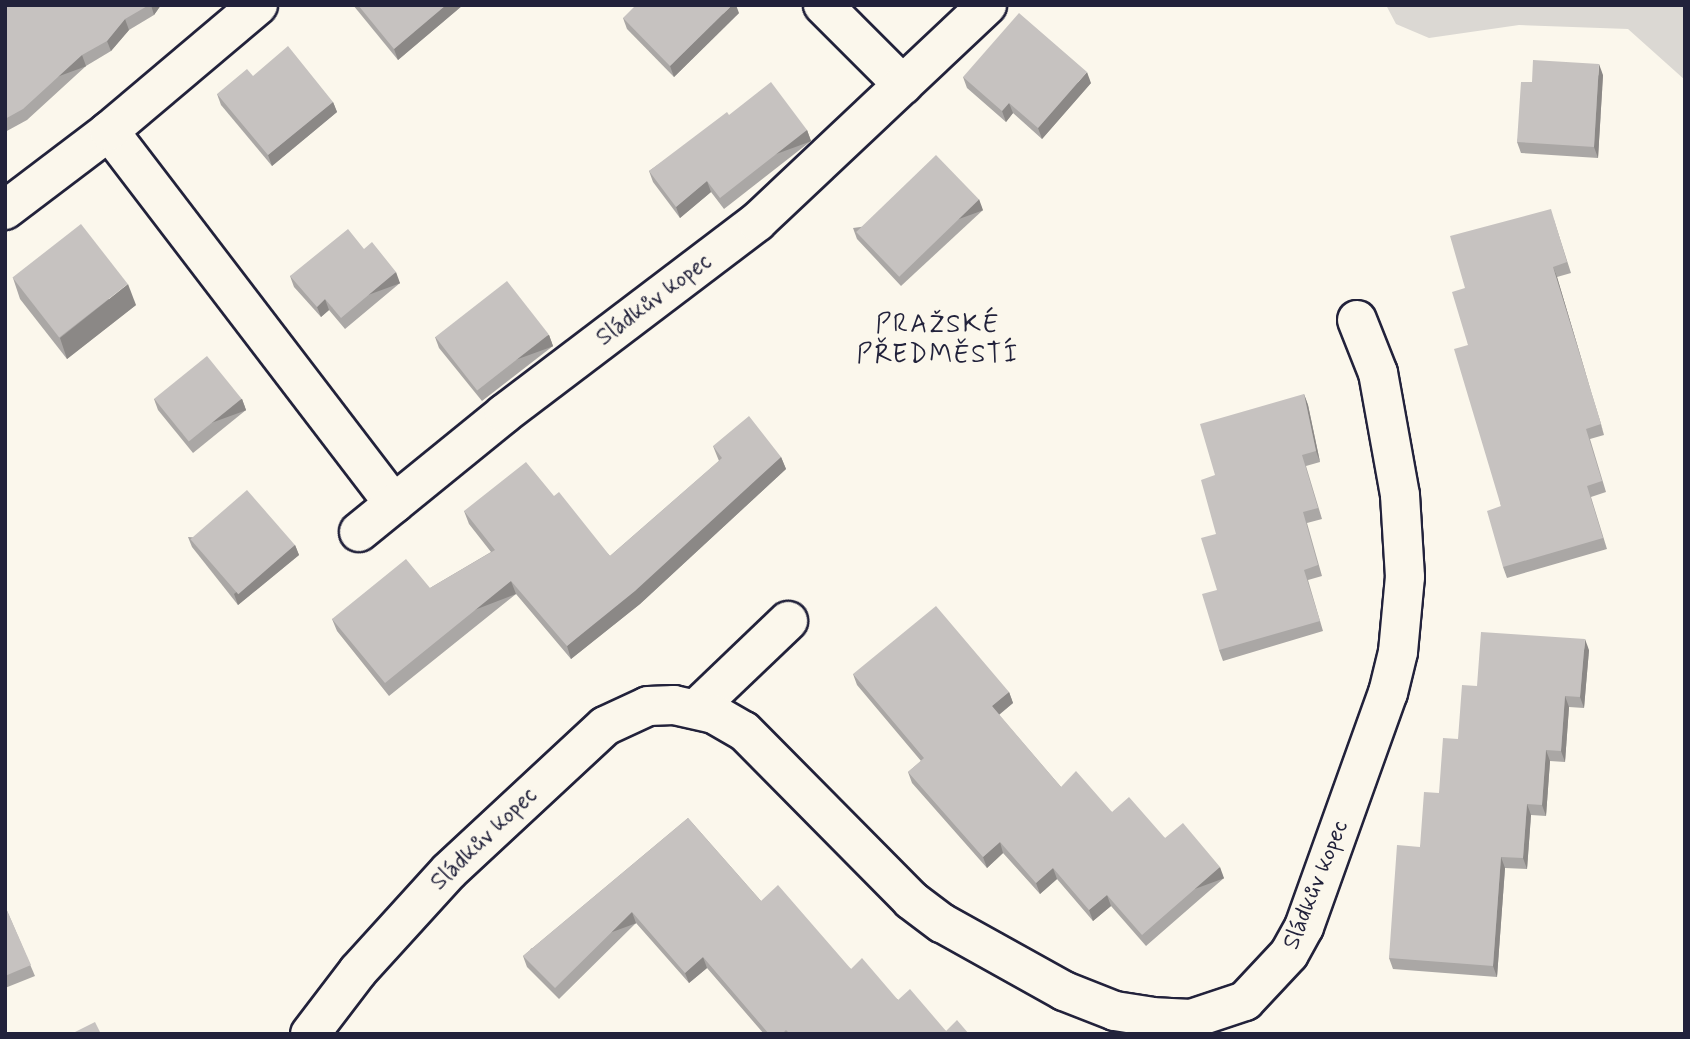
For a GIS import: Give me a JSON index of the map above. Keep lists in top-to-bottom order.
{
  "streets": {
    "street": ["Sládkův kopec"]
  },
  "districts": ["PRAŽSKÉ PŘEDMĚSTÍ"]
}
